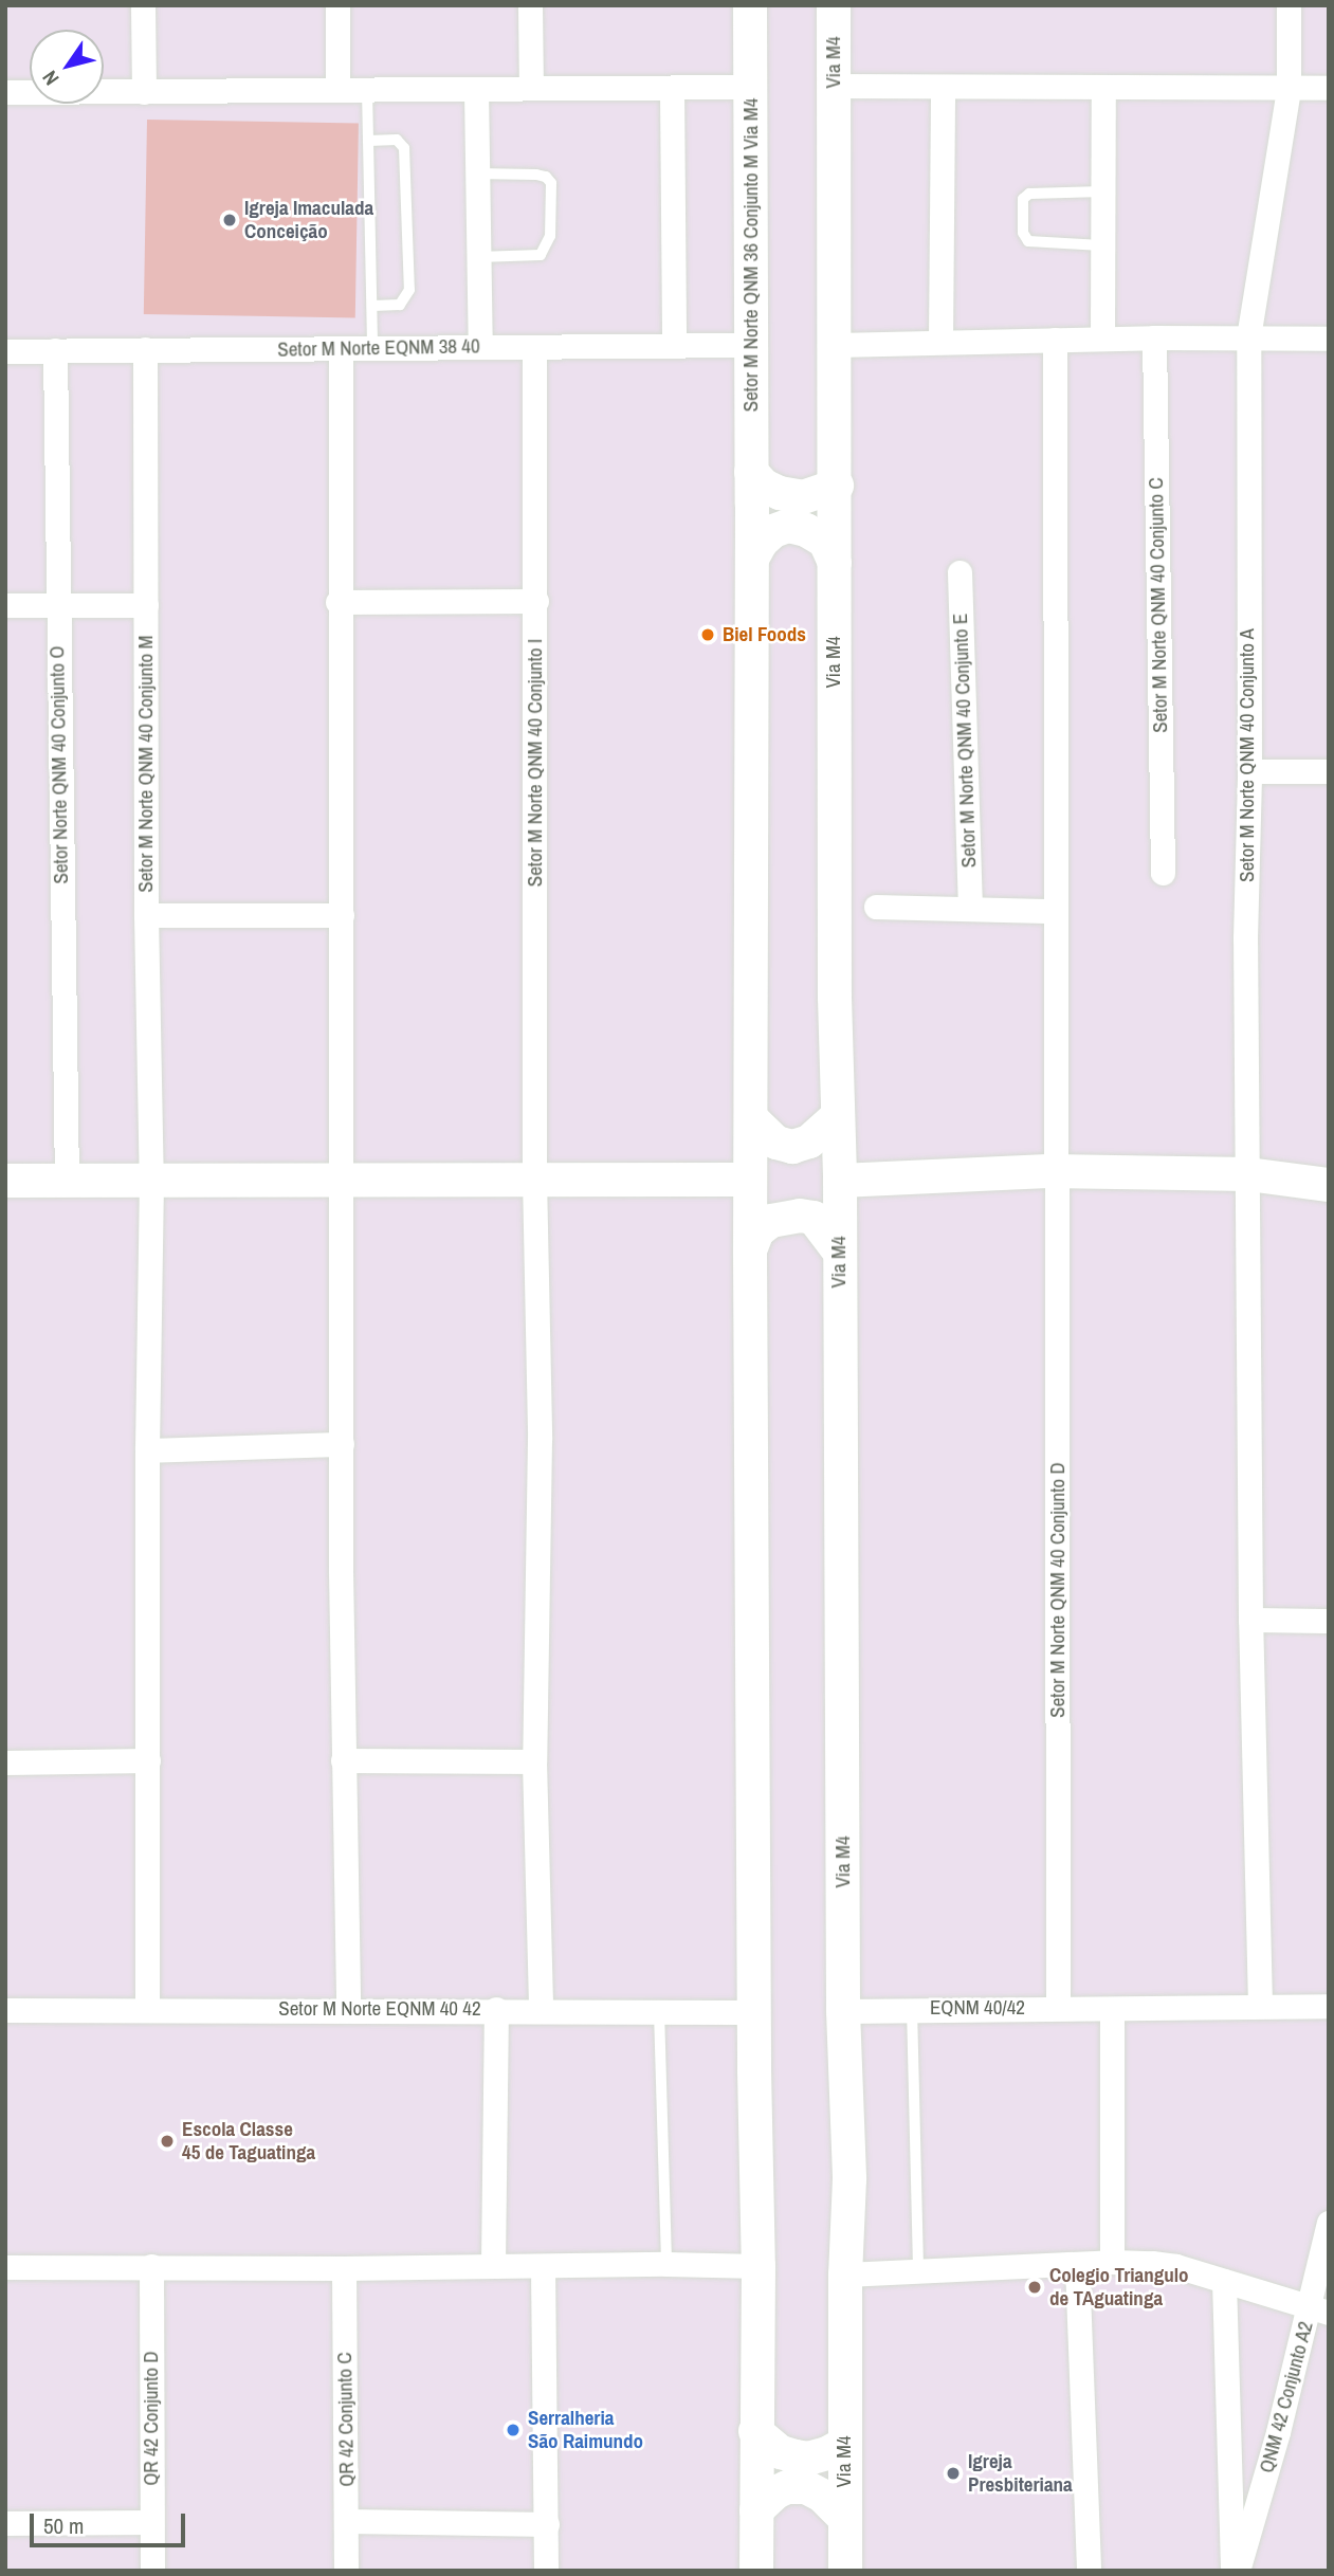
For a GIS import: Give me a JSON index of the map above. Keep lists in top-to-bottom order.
{
  "streets": {
    "main road": ["Via M4", "Setor M Norte QNM 36 Conjunto M Via M4"],
    "street": [
      "Setor M Norte EQNM 38 40",
      "Setor M Norte QNM 40 Conjunto C",
      "Setor M Norte QNM 40 Conjunto E",
      "Setor M Norte QNM 40 Conjunto A",
      "Setor M Norte QNM 40 Conjunto I",
      "Setor M Norte QNM 40 Conjunto M",
      "Setor Norte QNM 40 Conjunto O",
      "Setor M Norte QNM 40 Conjunto D",
      "EQNM 40/42",
      "Setor M Norte EQNM 40 42",
      "QNM 42 Conjunto A2",
      "QR 42 Conjunto D",
      "QR 42 Conjunto C"
    ]
  },
  "crossings": [
    ["Via M4", "EQNM 40/42"],
    ["Setor M Norte QNM 36 Conjunto M Via M4", "Setor M Norte EQNM 38 40"],
    ["Setor M Norte EQNM 38 40", "Setor M Norte QNM 40 Conjunto I"],
    ["Setor M Norte EQNM 38 40", "Setor M Norte QNM 40 Conjunto M"],
    ["Setor M Norte EQNM 38 40", "Setor Norte QNM 40 Conjunto O"],
    ["Setor M Norte QNM 40 Conjunto A", "EQNM 40/42"],
    ["Setor M Norte QNM 40 Conjunto I", "Setor M Norte EQNM 40 42"],
    ["Setor M Norte QNM 40 Conjunto M", "Setor M Norte EQNM 40 42"],
    ["Setor M Norte QNM 40 Conjunto D", "EQNM 40/42"]
  ],
  "places": [
    "Igreja Imaculada Conceição",
    "Biel Foods",
    "Escola Classe 45 de Taguatinga",
    "Colegio Triangulo de TAguatinga",
    "Serralheria São Raimundo",
    "Igreja Presbiteriana"
  ],
  "scale_bar": "50 m",
  "north": "bottom left"
}
